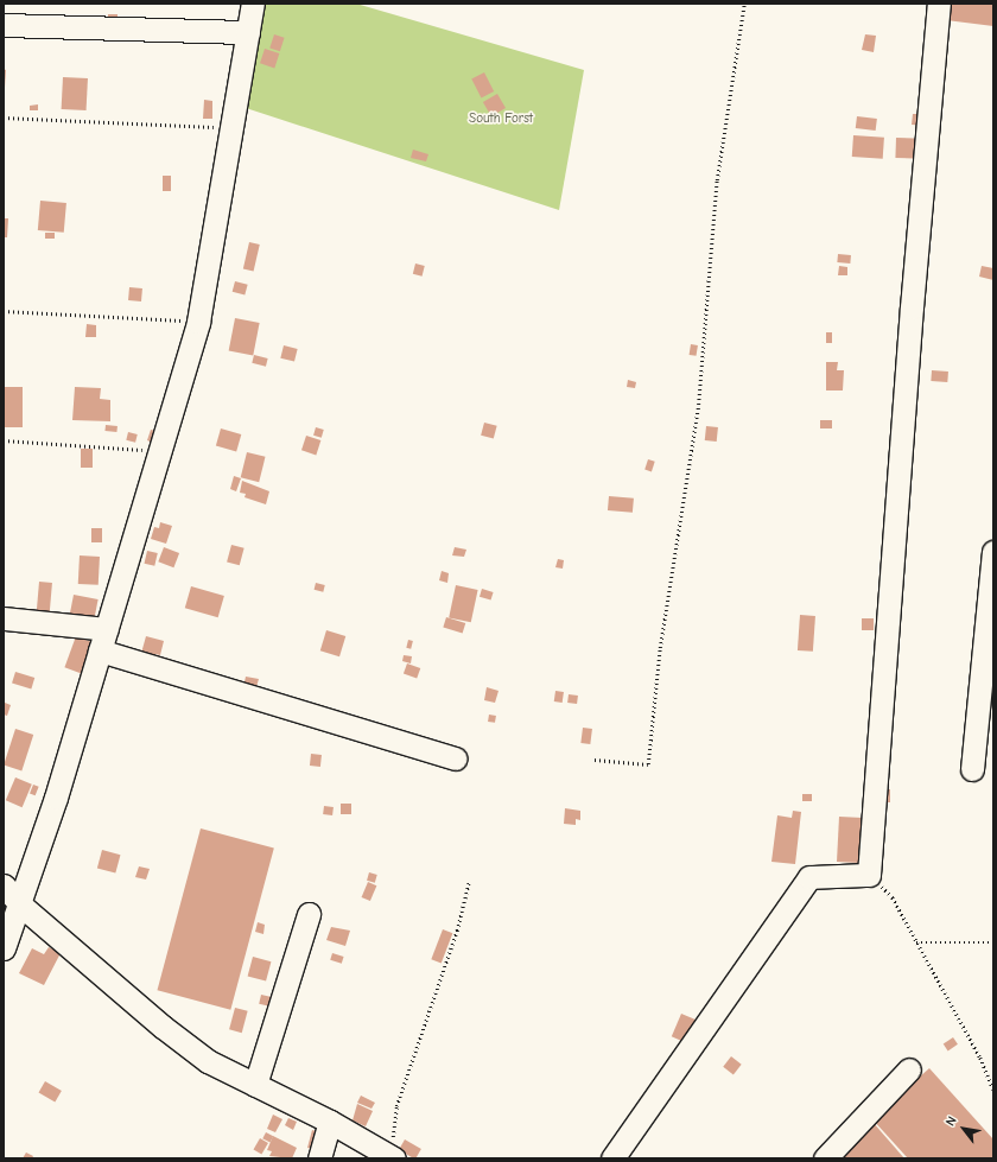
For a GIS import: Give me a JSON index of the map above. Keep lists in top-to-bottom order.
{
  "parks": ["South Forst"],
  "north": "top left"
}
